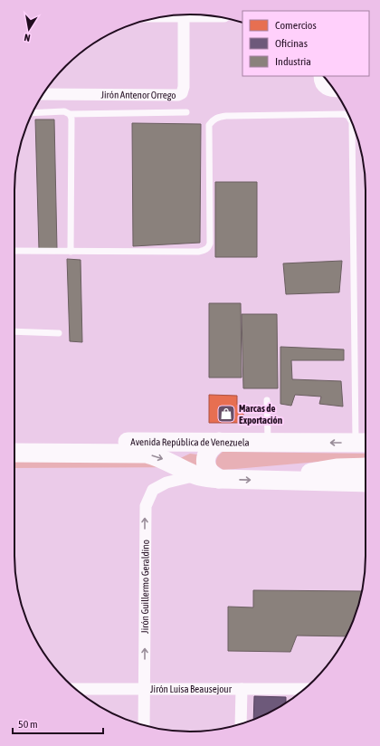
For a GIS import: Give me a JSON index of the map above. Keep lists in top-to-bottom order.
{
  "streets": {
    "main road": ["Avenida República de Venezuela"],
    "street": ["Jirón Antenor Orrego", "Jirón Guillermo Geraldino", "Jirón Luisa Beausejour"]
  },
  "crossings": [
    ["Avenida República de Venezuela", "Jirón Guillermo Geraldino"],
    ["Jirón Guillermo Geraldino", "Jirón Luisa Beausejour"]
  ],
  "one_way": ["Jirón Guillermo Geraldino"],
  "places": {
    "shop": ["Marcas de Exportación"]
  },
  "legend": ["Comercios", "Oficinas", "Industria"],
  "scale_bar": "50 m",
  "north": "bottom"
}
